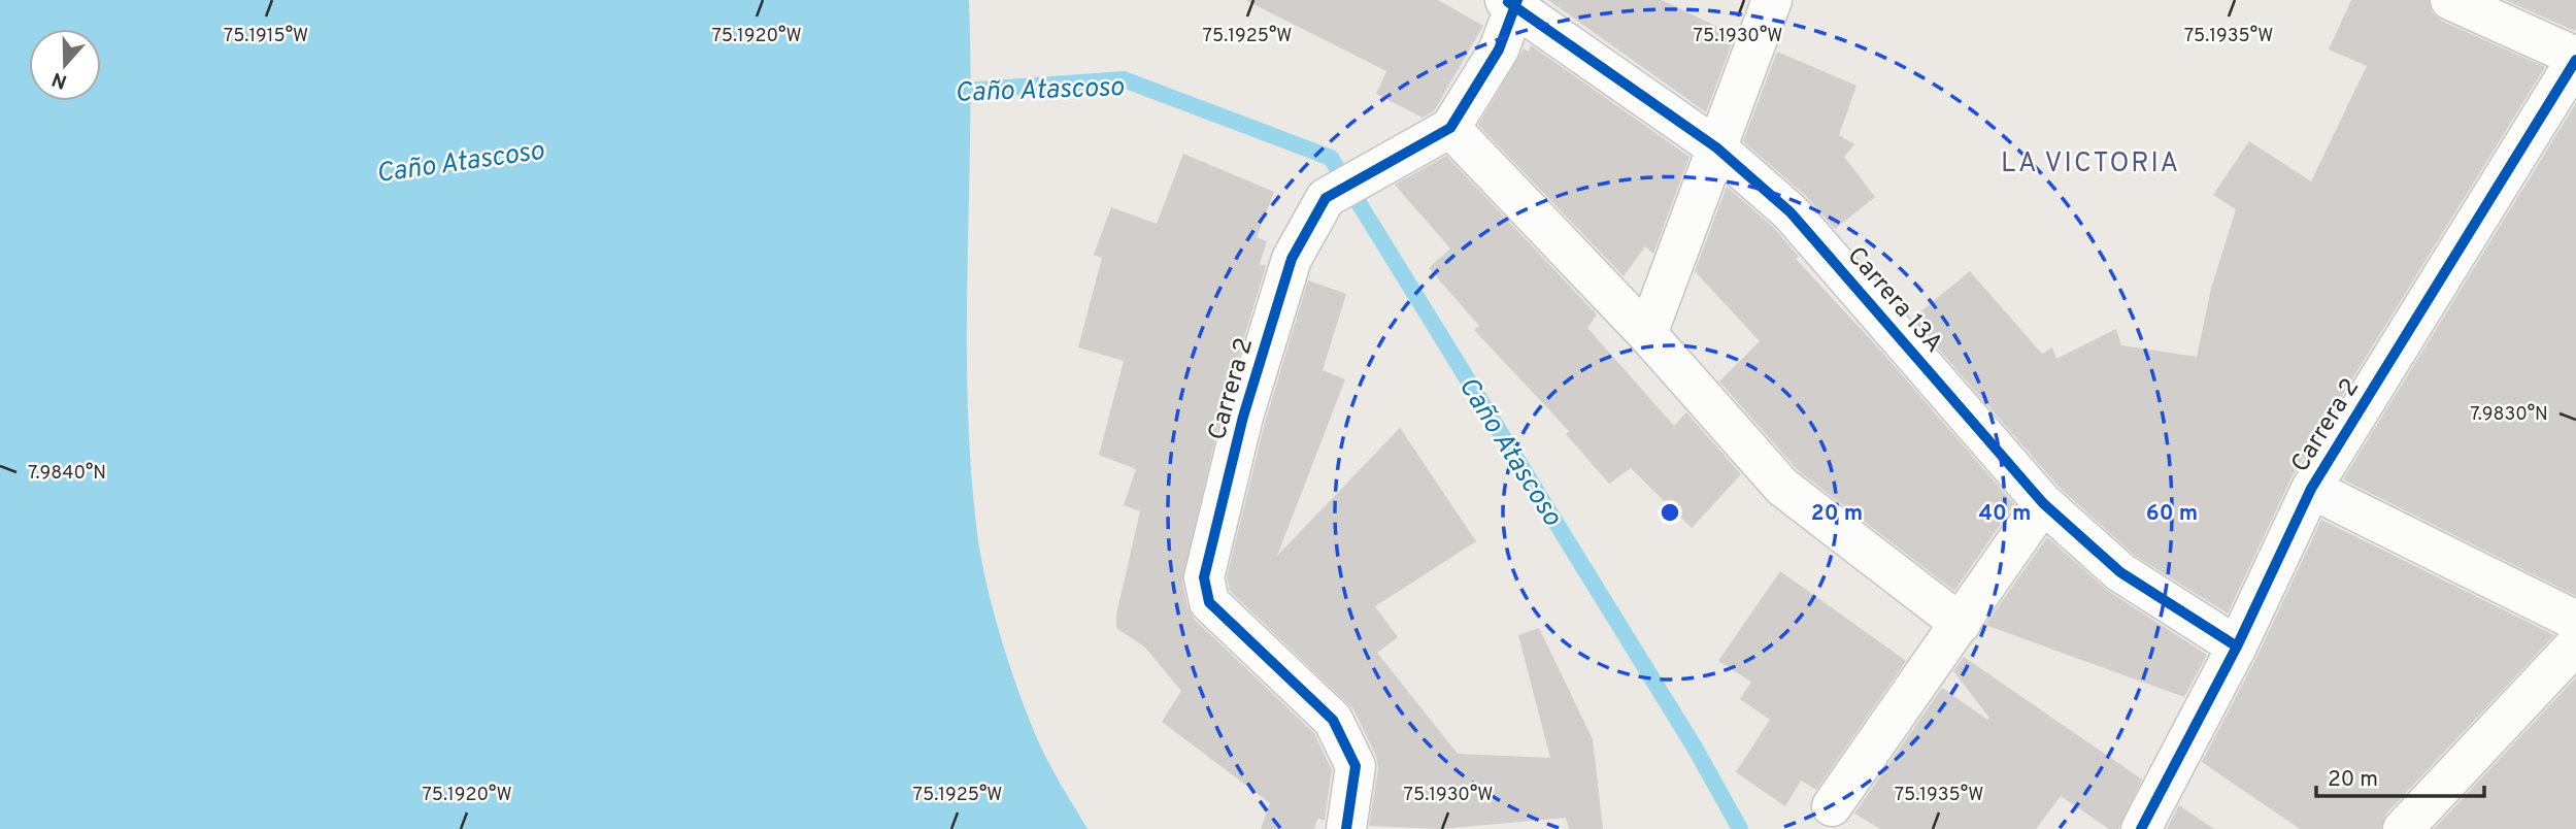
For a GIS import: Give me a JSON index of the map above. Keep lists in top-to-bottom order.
{
  "streets": {
    "street": ["Carrera 13A", "Carrera 2"]
  },
  "crossings": [
    ["Carrera 13A", "Carrera 2"]
  ],
  "districts": ["LA VICTORIA"],
  "water": ["Caño Atascoso"],
  "scale_bar": "20 m",
  "north": "bottom",
  "coordinates": [
    "75.1920°W",
    "75.1925°W",
    "75.1935°W",
    "75.1915°W",
    "75.1930°W",
    "7.9830°N",
    "7.9840°N"
  ],
  "rings": ["20 m", "40 m", "60 m"]
}
